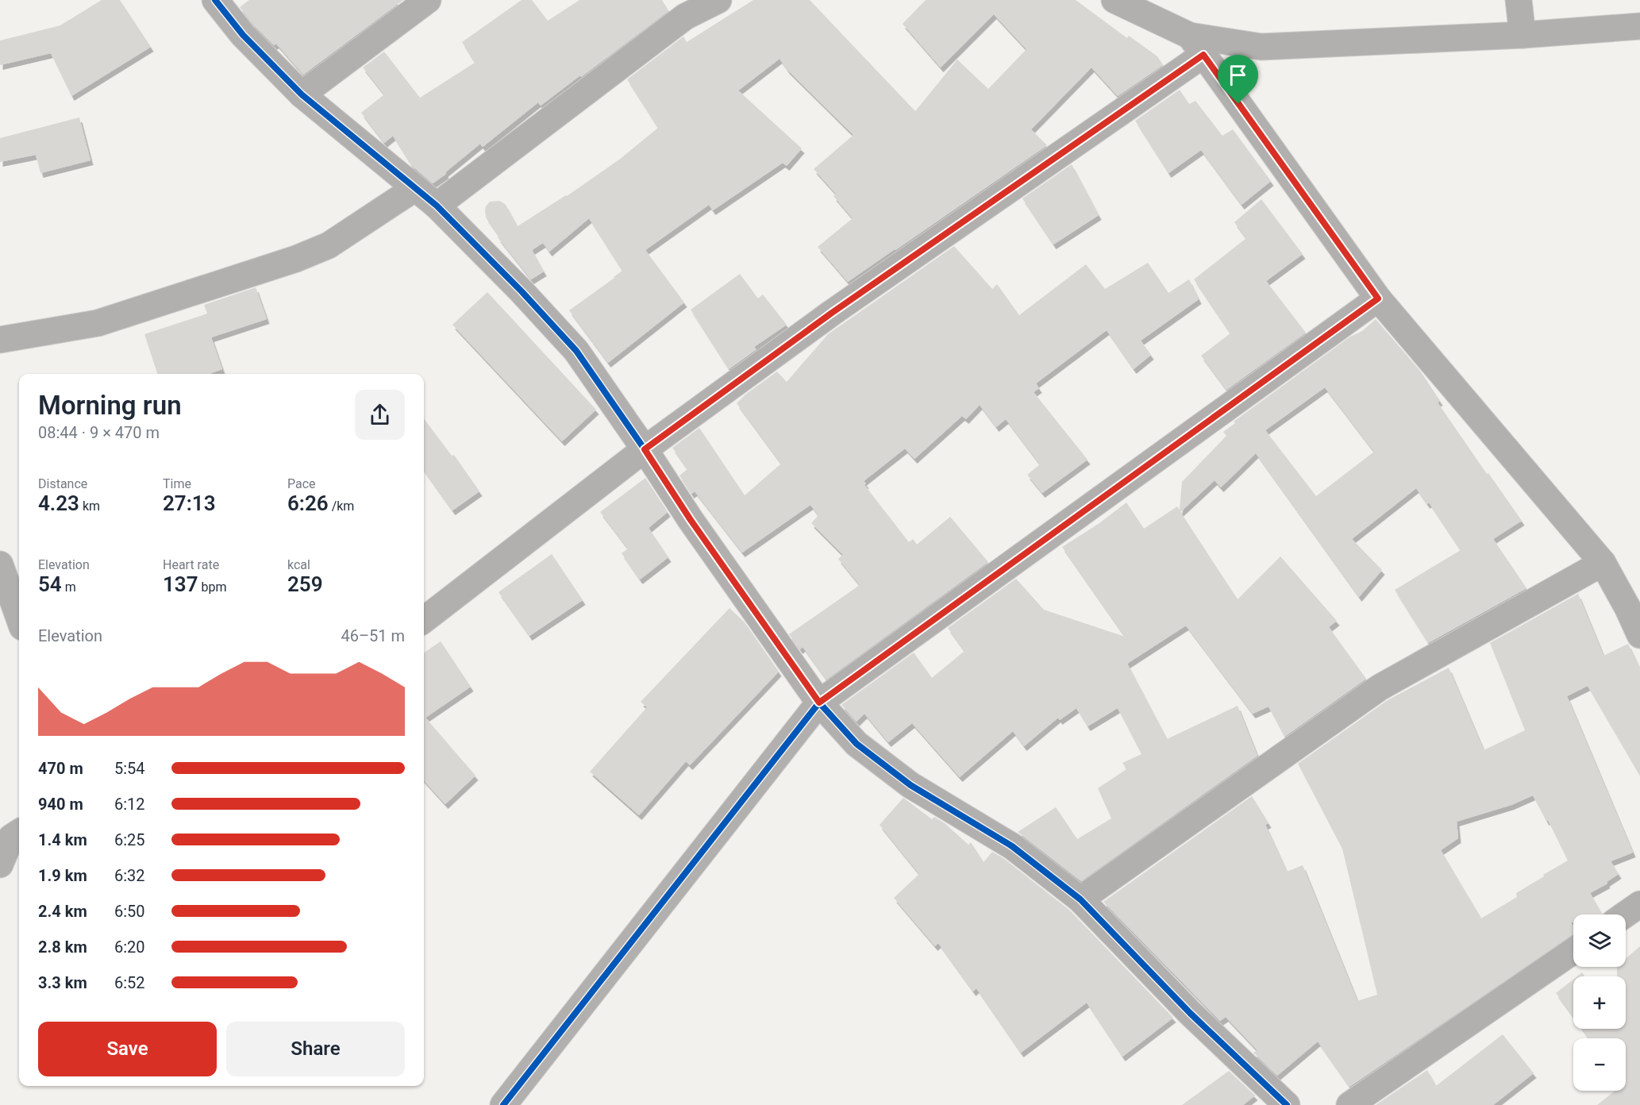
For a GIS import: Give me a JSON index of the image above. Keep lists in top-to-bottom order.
{
  "page": {
    "heading": ["Morning run", "08:44 · 9 × 470 m"],
    "stats": [
      ["Distance", "4.23 km"],
      ["Time", "27:13"],
      ["Pace", "6:26 /km"],
      ["Elevation", "54 m"],
      ["Heart rate", "137 bpm"],
      ["kcal", "259"]
    ],
    "chart": ["Elevation", "46–51 m"],
    "list": [
      {
        "name": "470 m",
        "note": "5:54"
      },
      {
        "name": "940 m",
        "note": "6:12"
      },
      {
        "name": "1.4 km",
        "note": "6:25"
      },
      {
        "name": "1.9 km",
        "note": "6:32"
      },
      {
        "name": "2.4 km",
        "note": "6:50"
      },
      {
        "name": "2.8 km",
        "note": "6:20"
      },
      {
        "name": "3.3 km",
        "note": "6:52"
      }
    ],
    "map_buttons": ["+", "−"],
    "buttons": ["Save", "Share"]
  }
}
